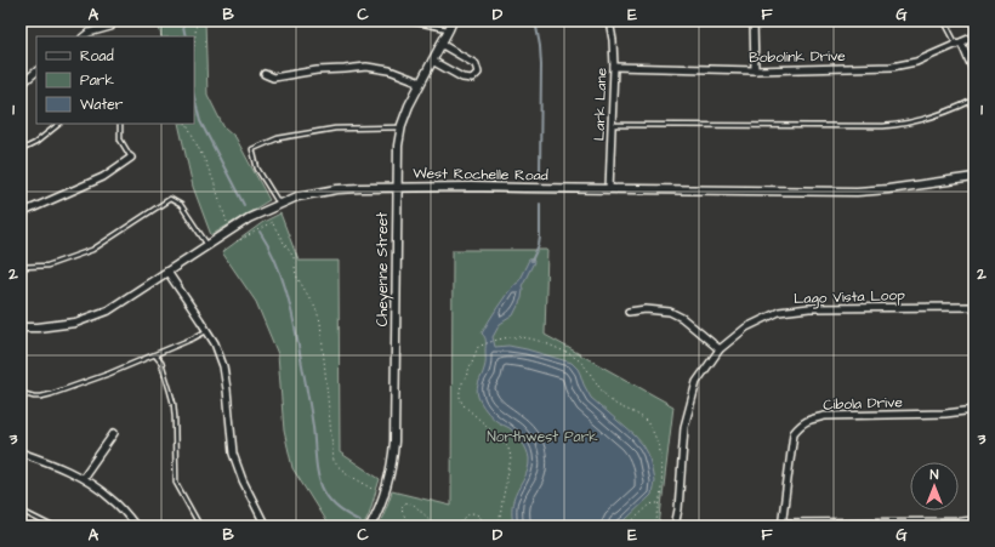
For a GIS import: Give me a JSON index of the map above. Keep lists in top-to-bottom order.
{
  "streets": {
    "street": [
      "Bobolink Drive",
      "Lark Lane",
      "West Rochelle Road",
      "Cheyenne Street",
      "Lago Vista Loop",
      "Cibola Drive"
    ]
  },
  "crossings": [
    ["Bobolink Drive", "Lark Lane"],
    ["Lark Lane", "West Rochelle Road"],
    ["West Rochelle Road", "Cheyenne Street"]
  ],
  "parks": ["Northwest Park"],
  "legend": ["Road", "Park", "Water"],
  "north": "top",
  "grid": {
    "columns": [
      "A",
      "B",
      "C",
      "D",
      "E",
      "F",
      "G"
    ],
    "rows": ["1", "2", "3"]
  }
}
